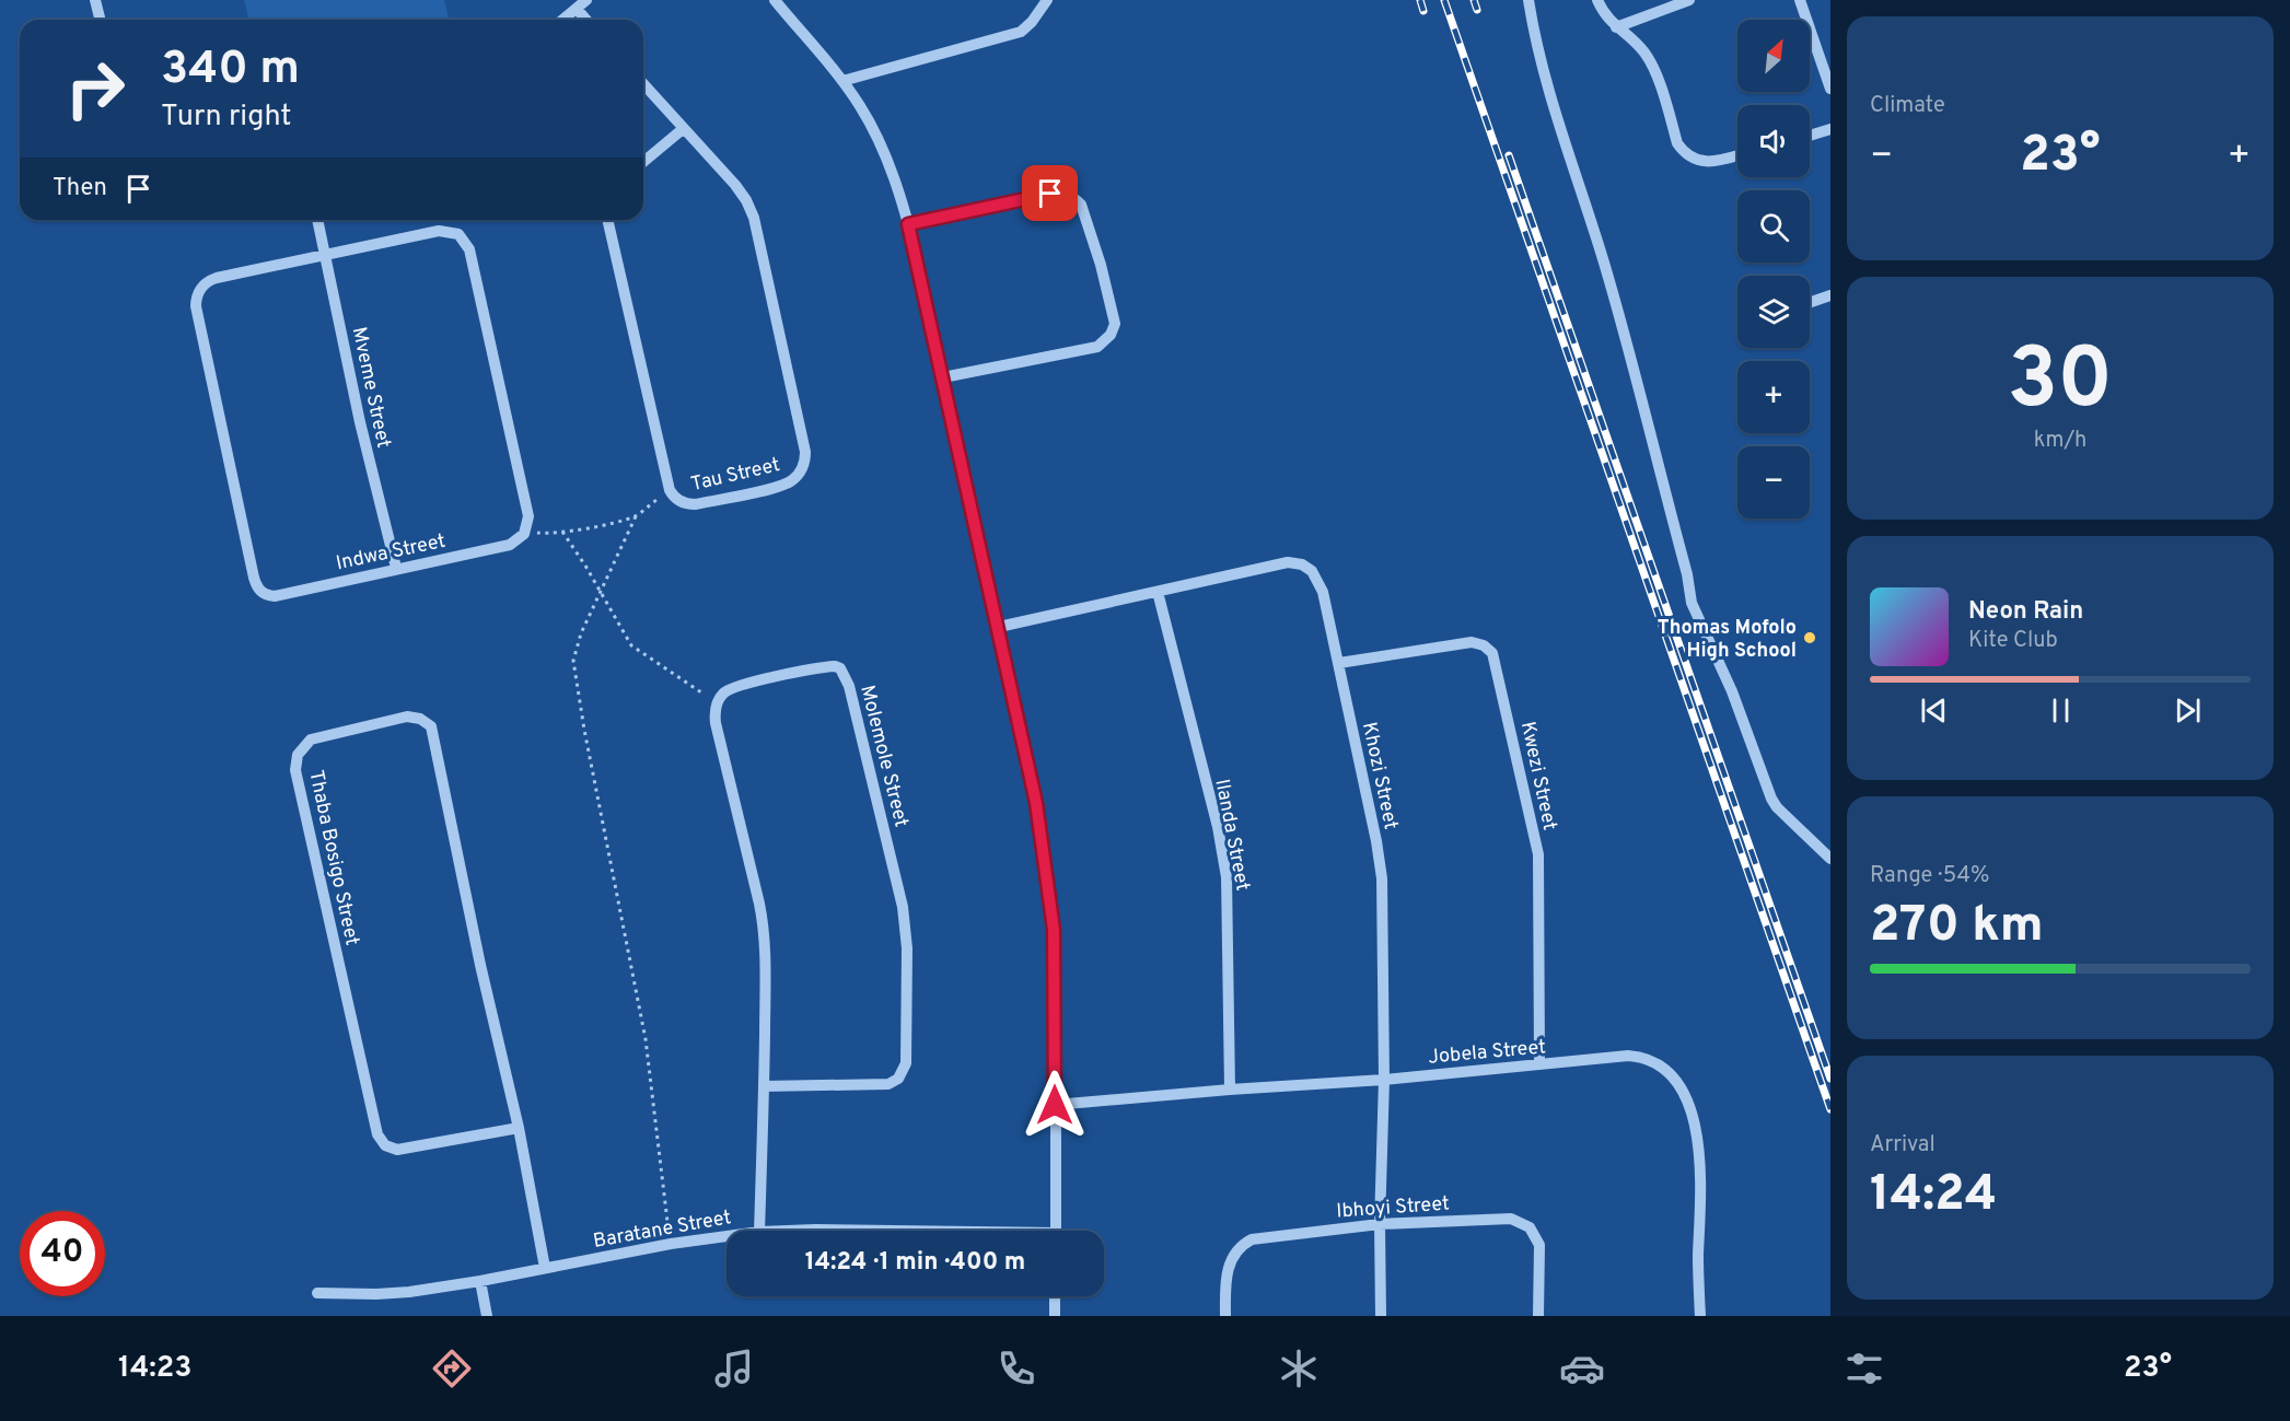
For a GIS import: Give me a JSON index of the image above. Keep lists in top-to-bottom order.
{
  "streets": {
    "street": [
      "Mveme Street",
      "Tau Street",
      "Indwa Street",
      "Molemole Street",
      "Khozi Street",
      "Kwezi Street",
      "Ilanda Street",
      "Thaba Bosigo Street",
      "Jobela Street",
      "Ibhoyi Street",
      "Baratane Street"
    ]
  },
  "crossings": [
    ["Mveme Street", "Indwa Street"],
    ["Khozi Street", "Kwezi Street"],
    ["Khozi Street", "Ilanda Street"],
    ["Khozi Street", "Jobela Street"],
    ["Khozi Street", "Ibhoyi Street"],
    ["Kwezi Street", "Jobela Street"],
    ["Ilanda Street", "Jobela Street"],
    ["Thaba Bosigo Street", "Baratane Street"]
  ],
  "places": ["Thomas Mofolo High School"],
  "north": "top right",
  "page": {
    "tile": [
      "Climate",
      ["30", "km/h"],
      ["Range · 54%", "270 km"],
      ["Arrival", "14:24"]
    ],
    "map_buttons": ["+", "−"],
    "turn": ["340 m", "Turn right"],
    "heat": ["−", "23°", "+"],
    "then": "Then",
    "song": ["Neon Rain", "Kite Club"],
    "limit": "40",
    "trip": "14:24 · 1 min · 400 m",
    "tabs": ["14:23", "23°"]
  }
}
